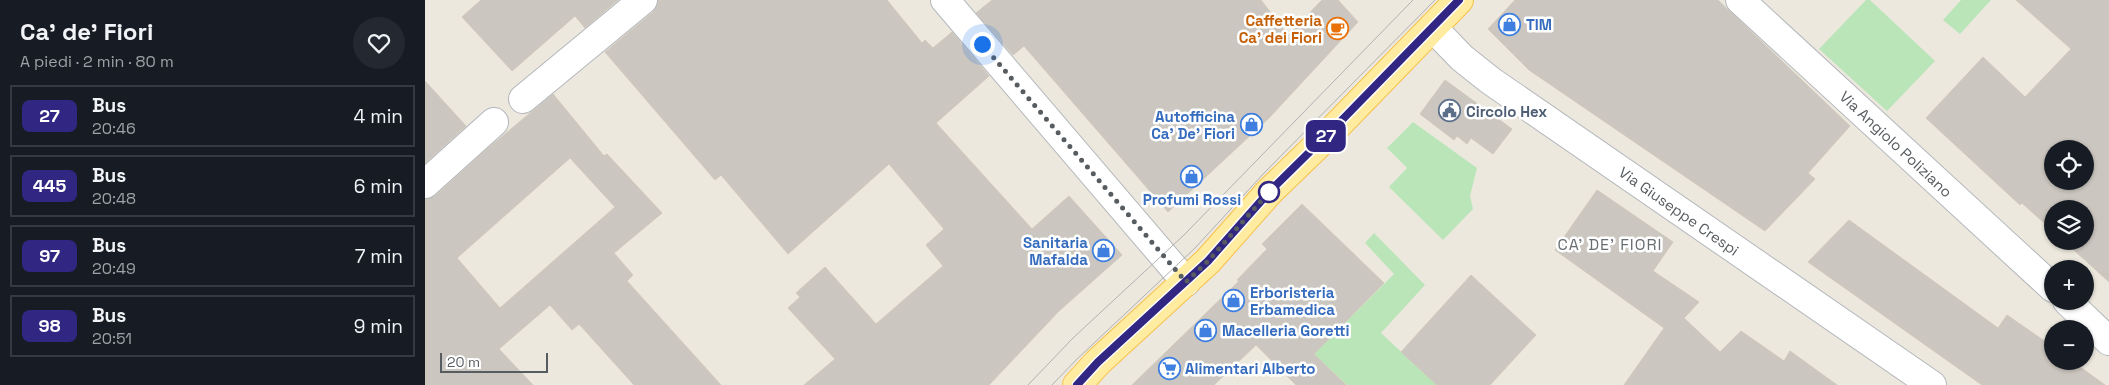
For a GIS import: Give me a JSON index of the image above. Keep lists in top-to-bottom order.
{
  "streets": {
    "street": ["Via Angiolo Poliziano", "Via Giuseppe Crespi"]
  },
  "districts": ["CA' DE' FIORI"],
  "places": {
    "shop": [
      "TIM",
      "Autofficina Ca' De' Fiori",
      "Profumi Rossi",
      "Sanitaria Mafalda",
      "Erboristeria Erbamedica",
      "Macelleria Goretti"
    ],
    "cafe": ["Caffetteria Ca' dei Fiori"],
    "public building": ["Circolo Hex"],
    "supermarket": ["Alimentari Alberto"]
  },
  "lines": ["bus line 27"],
  "scale_bar": "20 m",
  "page": {
    "heading": ["Ca' de' Fiori", "A piedi · 2 min · 80 m"],
    "on_map": "27",
    "list": [
      {
        "mark": "27",
        "name": "Bus",
        "note": "20:46",
        "value": "4 min"
      },
      {
        "mark": "445",
        "name": "Bus",
        "note": "20:48",
        "value": "6 min"
      },
      {
        "mark": "97",
        "name": "Bus",
        "note": "20:49",
        "value": "7 min"
      },
      {
        "mark": "98",
        "name": "Bus",
        "note": "20:51",
        "value": "9 min"
      }
    ],
    "map_buttons": ["+", "−"],
    "scale": "20 m"
  }
}
